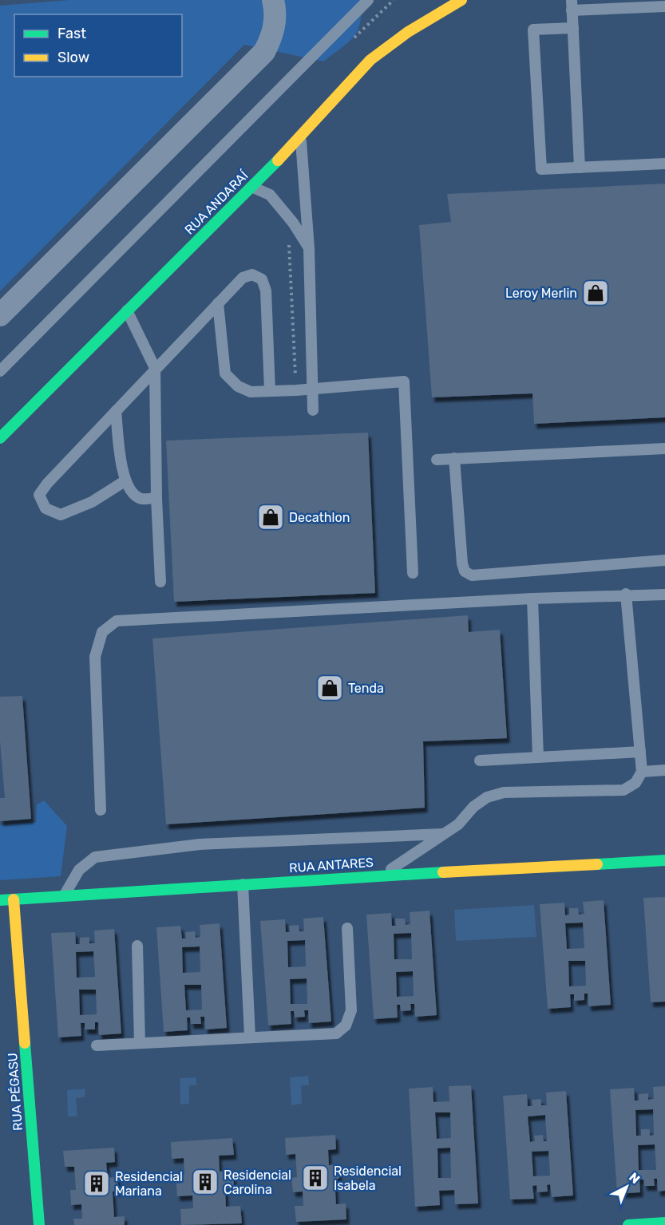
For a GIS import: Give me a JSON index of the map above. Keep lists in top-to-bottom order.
{
  "streets": {
    "street": ["RUA ANDARAÍ", "RUA ANTARES", "RUA PÉGASU"]
  },
  "crossings": [
    ["RUA ANTARES", "RUA PÉGASU"]
  ],
  "places": {
    "shop": ["Leroy Merlin", "Decathlon", "Tenda"],
    "building": ["Residencial Isabela", "Residencial Carolina", "Residencial Mariana"]
  },
  "legend": ["Fast", "Slow"],
  "north": "top right"
}
